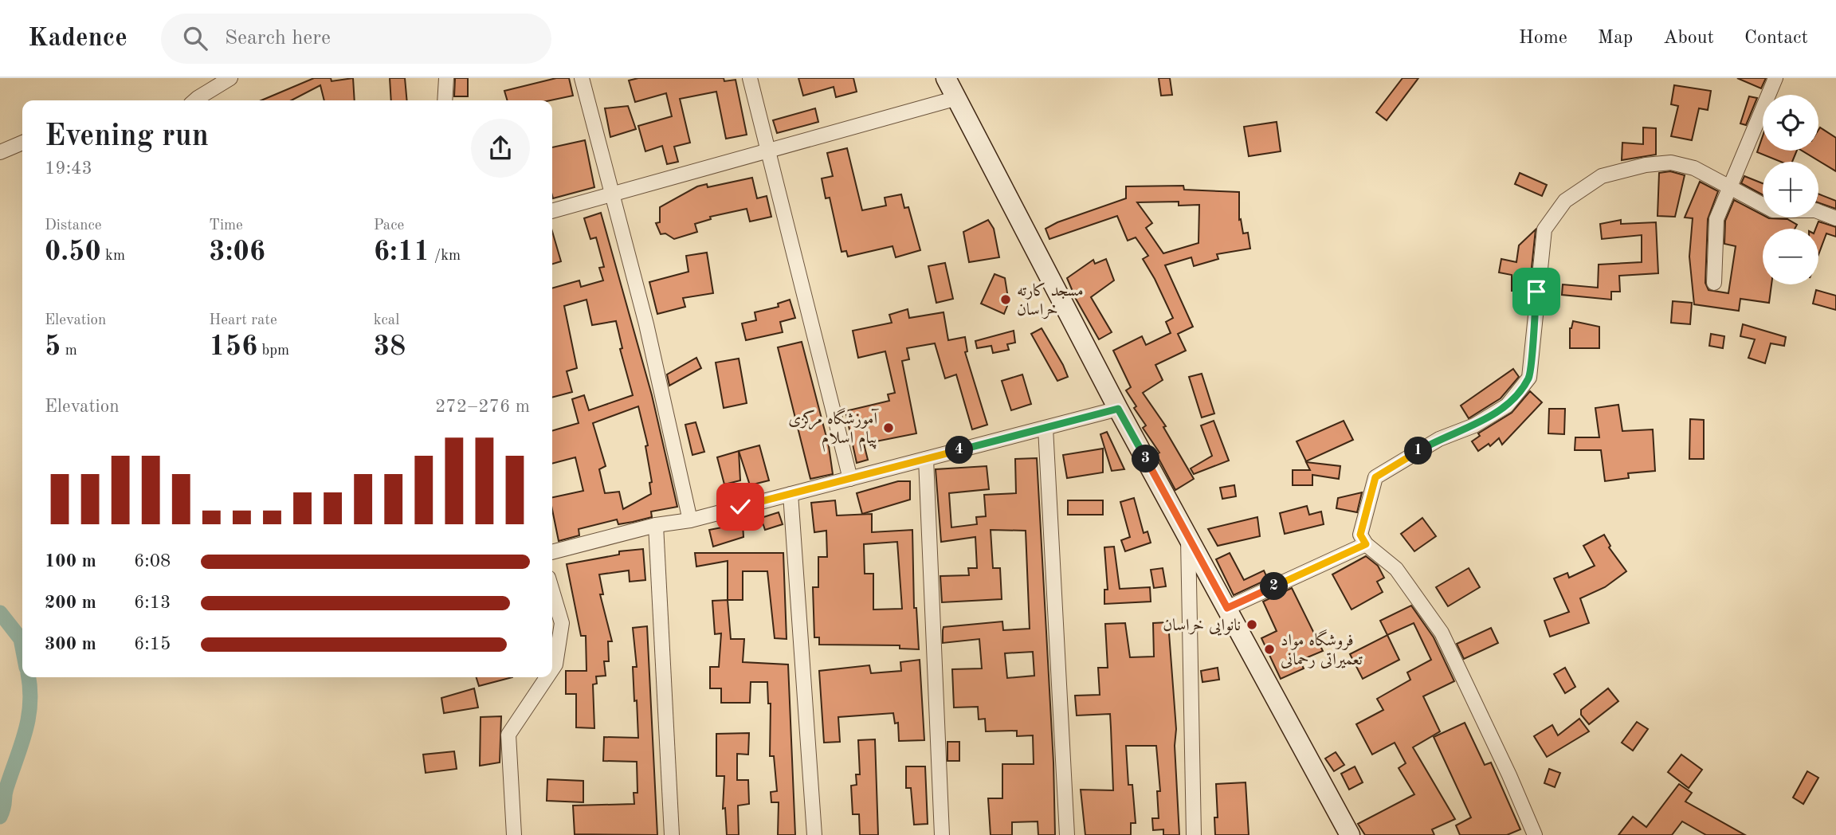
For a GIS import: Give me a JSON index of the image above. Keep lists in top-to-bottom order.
{
  "places": [
    "مسجد کارته خراسان",
    "آموزشگاه مرکزی پیام اسلام",
    "نانوایی خراسان",
    "فروشگاه مواد تعمیراتی رحمانی"
  ],
  "page": {
    "header": "Kadence",
    "search": "Search here",
    "nav": [
      "Home",
      "Map",
      "About",
      "Contact"
    ],
    "map_buttons": ["+", "−"],
    "heading": ["Evening run", "19:43"],
    "stats": [
      ["Distance", "0.50 km"],
      ["Time", "3:06"],
      ["Pace", "6:11 /km"],
      ["Elevation", "5 m"],
      ["Heart rate", "156 bpm"],
      ["kcal", "38"]
    ],
    "chart": ["Elevation", "272–276 m"],
    "pins": [
      "4",
      "1",
      "3",
      "2"
    ],
    "list": [
      {
        "name": "100 m",
        "note": "6:08"
      },
      {
        "name": "200 m",
        "note": "6:13"
      },
      {
        "name": "300 m",
        "note": "6:15"
      }
    ]
  }
}
